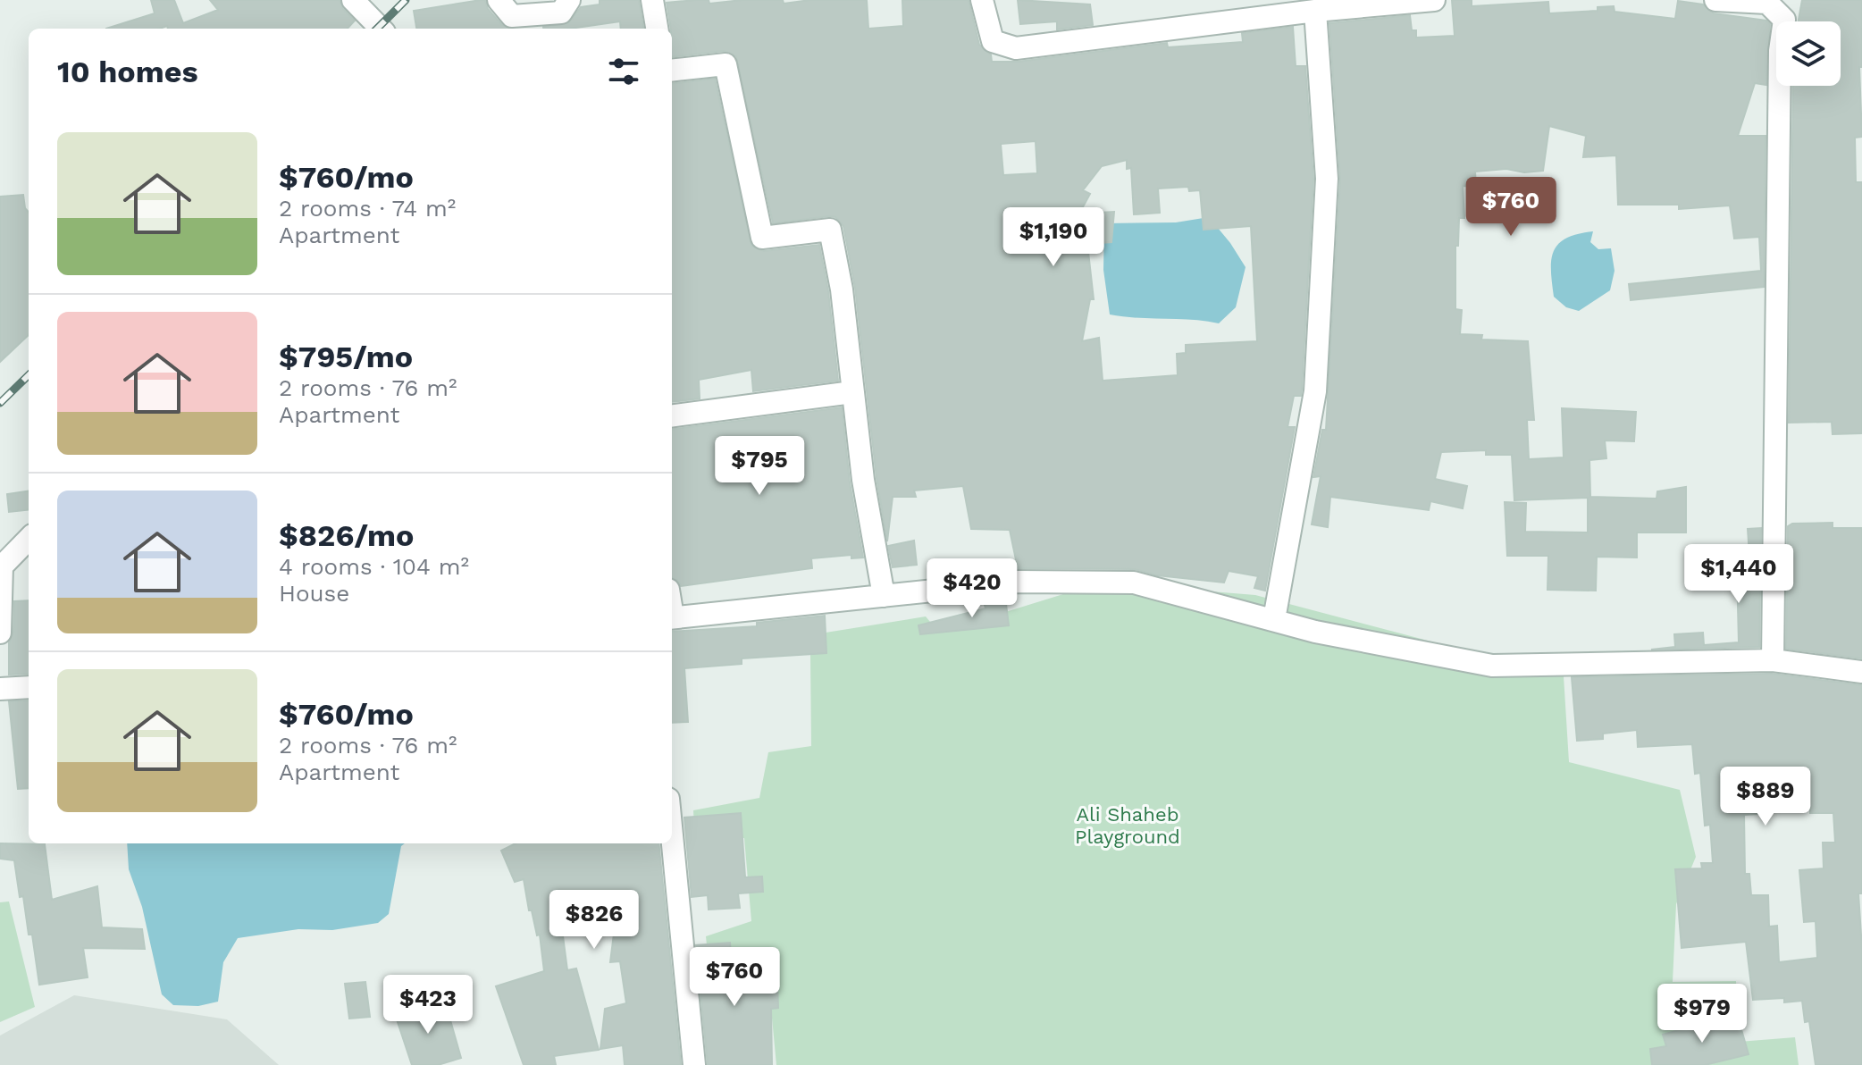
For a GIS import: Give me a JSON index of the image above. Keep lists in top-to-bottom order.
{
  "parks": ["Ali Shaheb Playground"],
  "page": {
    "heading": "10 homes",
    "list": [
      {
        "name": "$760/mo",
        "note": "2 rooms · 74 m² · Apartment"
      },
      {
        "name": "$795/mo",
        "note": "2 rooms · 76 m² · Apartment"
      },
      {
        "name": "$826/mo",
        "note": "4 rooms · 104 m² · House"
      },
      {
        "name": "$760/mo",
        "note": "2 rooms · 76 m² · Apartment"
      }
    ],
    "price": [
      "$760",
      "$1,190",
      "$795",
      "$1,440",
      "$420",
      "$889",
      "$826",
      "$760",
      "$423",
      "$979"
    ]
  }
}
